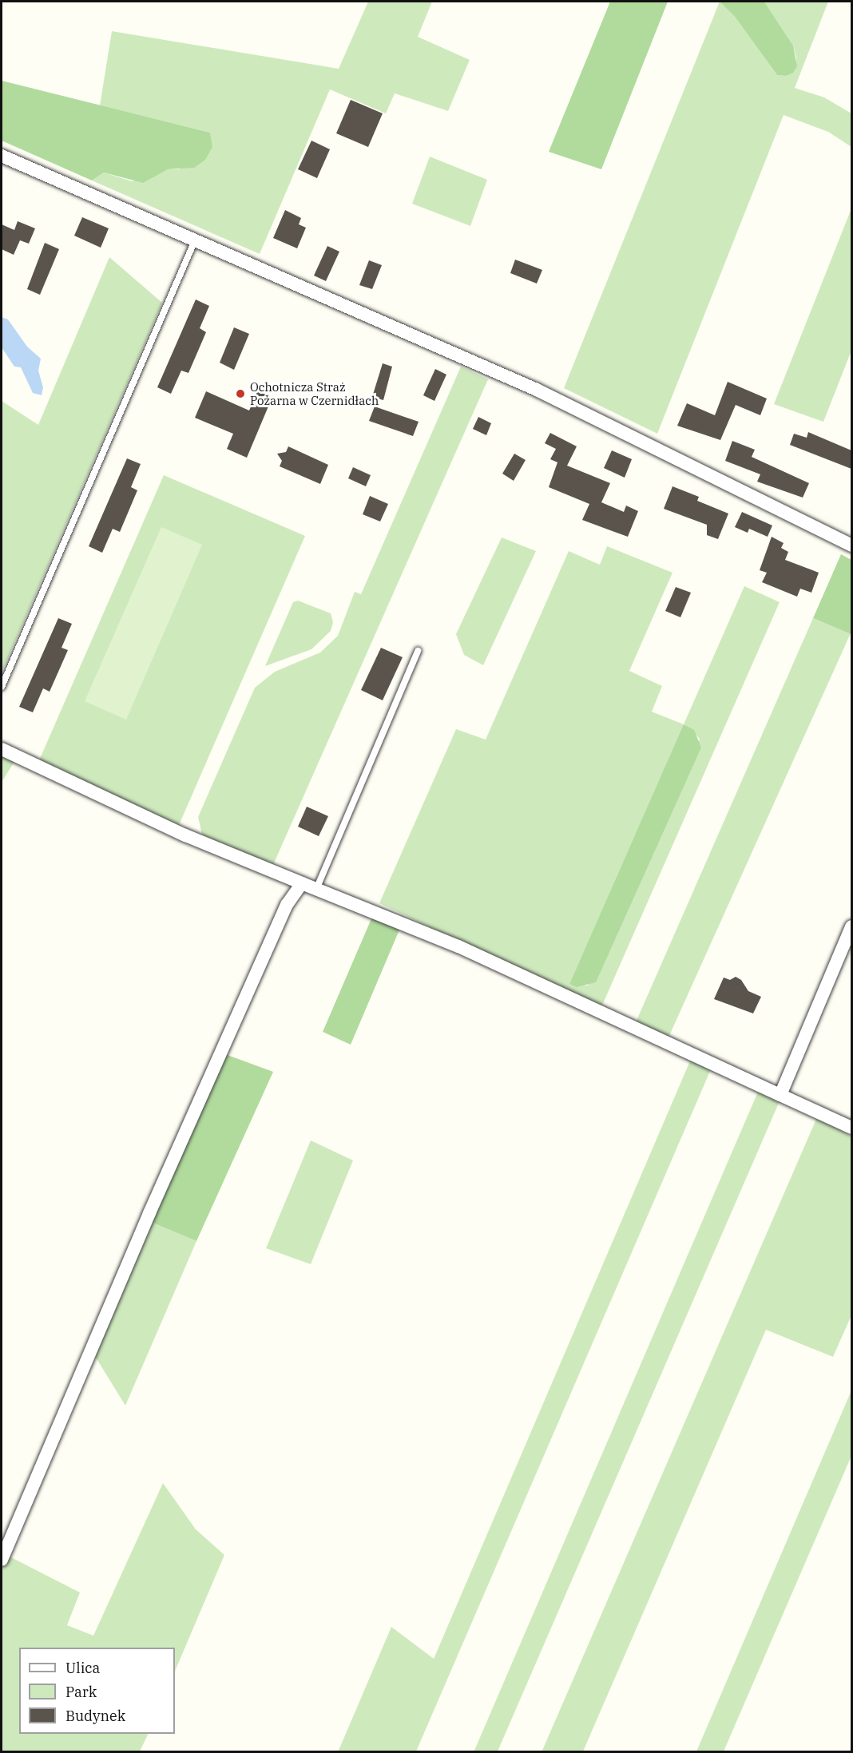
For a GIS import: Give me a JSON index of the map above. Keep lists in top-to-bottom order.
{
  "places": ["Ochotnicza Straż Pożarna w Czernidłach"],
  "legend": ["Ulica", "Park", "Budynek"]
}
